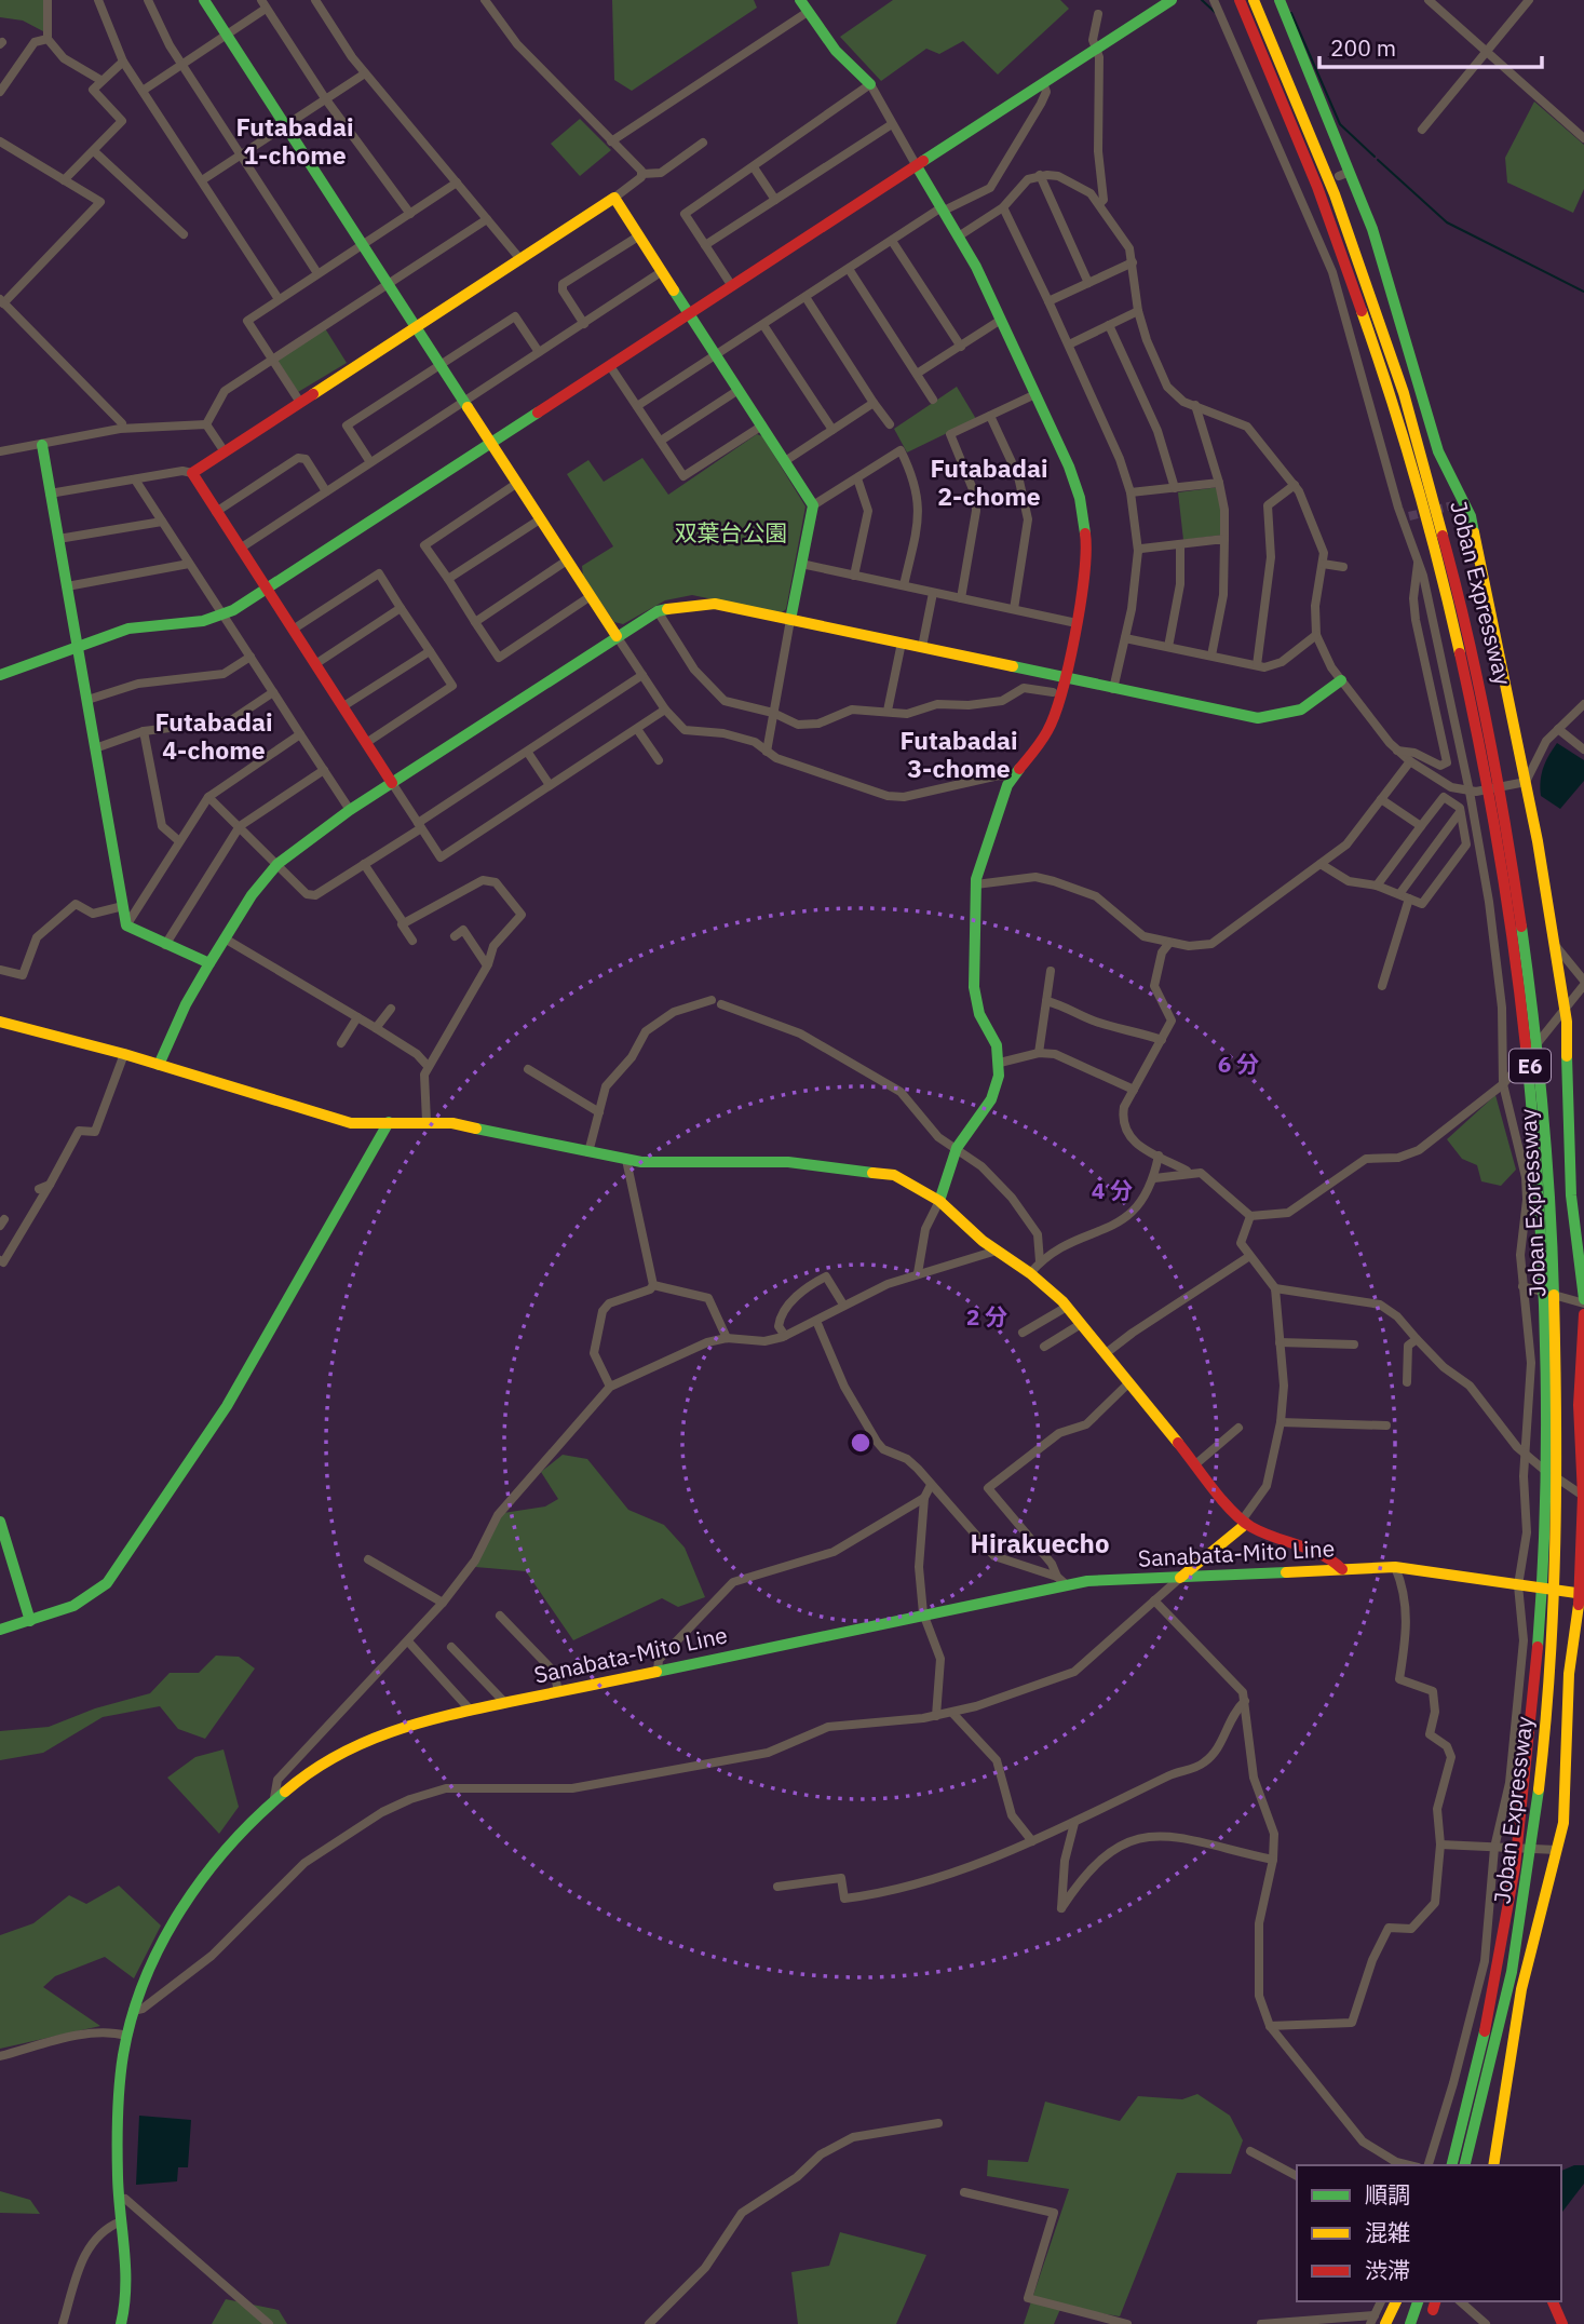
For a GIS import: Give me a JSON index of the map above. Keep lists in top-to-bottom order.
{
  "streets": {
    "main road": ["Joban Expressway", "E6", "Sanabata-Mito Line"]
  },
  "districts": [
    "Futabadai 1-chome",
    "Futabadai 2-chome",
    "Futabadai 4-chome",
    "Futabadai 3-chome",
    "Hirakuecho"
  ],
  "parks": ["双葉台公園"],
  "legend": ["順調", "混雑", "渋滞"],
  "scale_bar": "200 m",
  "rings": ["6 分", "4 分", "2 分"]
}
